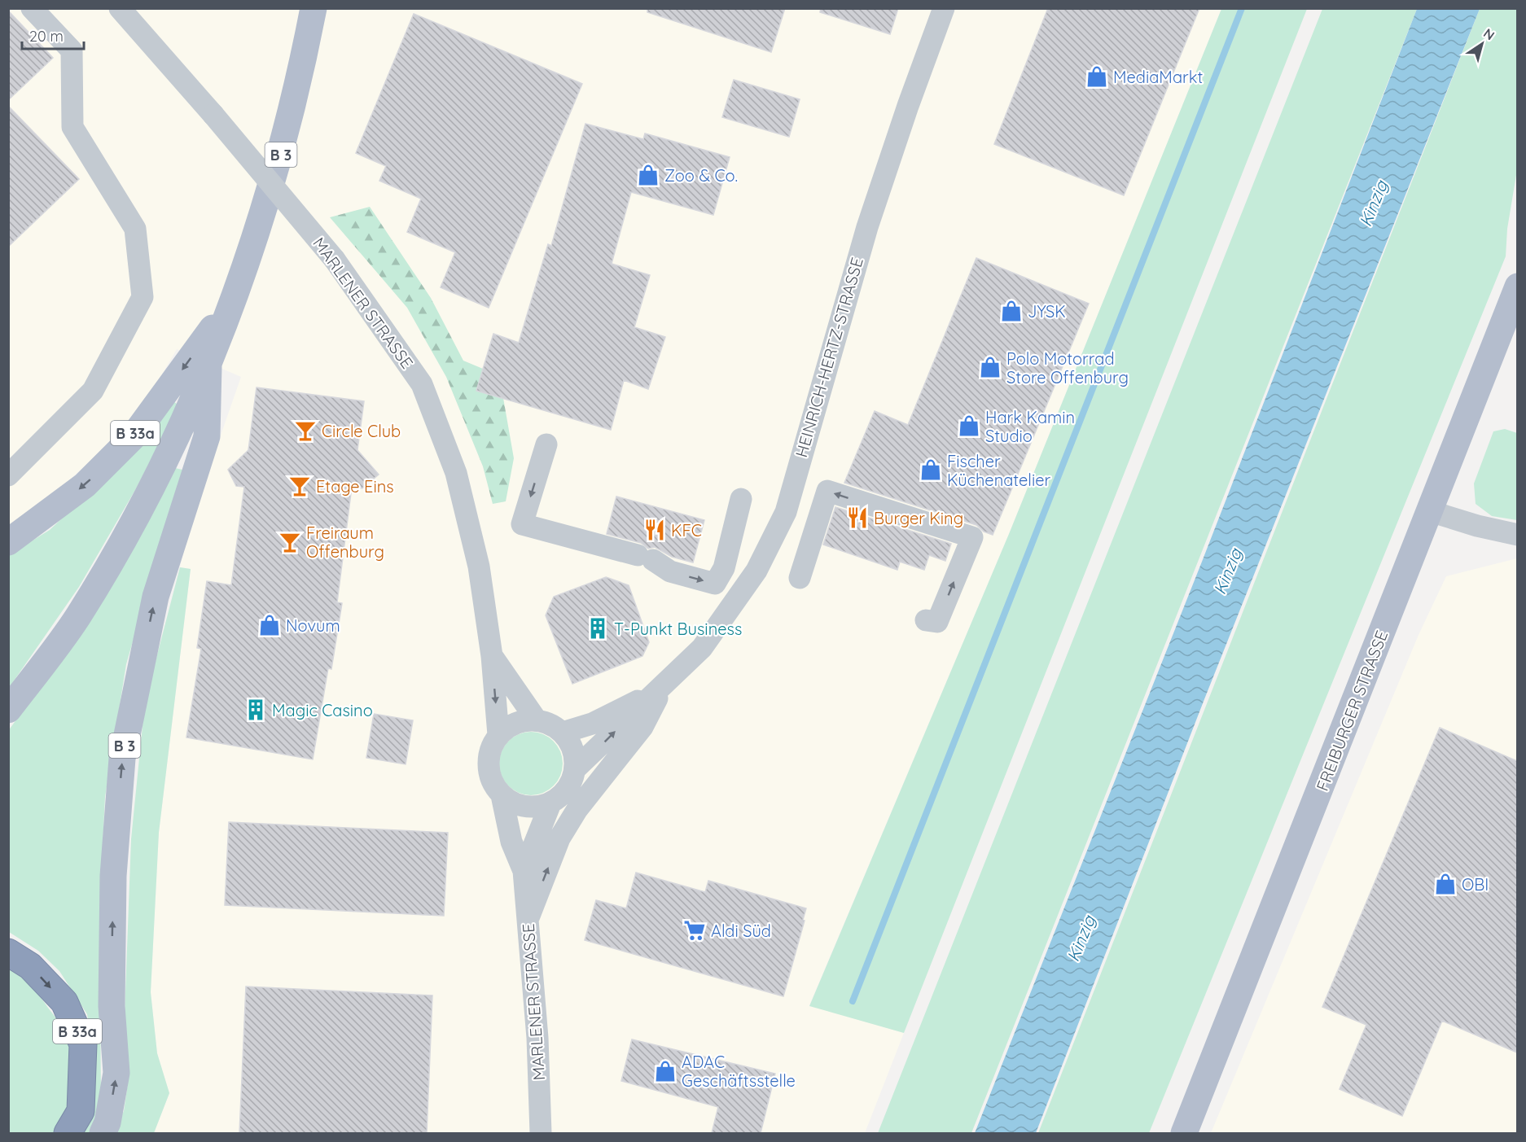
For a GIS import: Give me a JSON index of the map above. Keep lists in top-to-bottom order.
{
  "streets": {
    "highway": ["B 33a"],
    "main road": ["B 3", "FREIBURGER STRASSE"],
    "street": ["MARLENER STRASSE", "HEINRICH-HERTZ-STRASSE"]
  },
  "crossings": [
    ["B 3", "B 33a"],
    ["MARLENER STRASSE", "HEINRICH-HERTZ-STRASSE"]
  ],
  "water": ["Kinzig"],
  "places": {
    "shop": [
      "MediaMarkt",
      "Zoo & Co.",
      "JYSK",
      "Polo Motorrad Store Offenburg",
      "Hark Kamin Studio",
      "Fischer Küchenatelier",
      "Novum",
      "OBI",
      "ADAC Geschäftsstelle"
    ],
    "bar": ["Circle Club", "Etage Eins", "Freiraum Offenburg"],
    "restaurant": ["Burger King", "KFC"],
    "building": ["T-Punkt Business", "Magic Casino"],
    "supermarket": ["Aldi Süd"]
  },
  "scale_bar": "20 m",
  "north": "top right"
}
